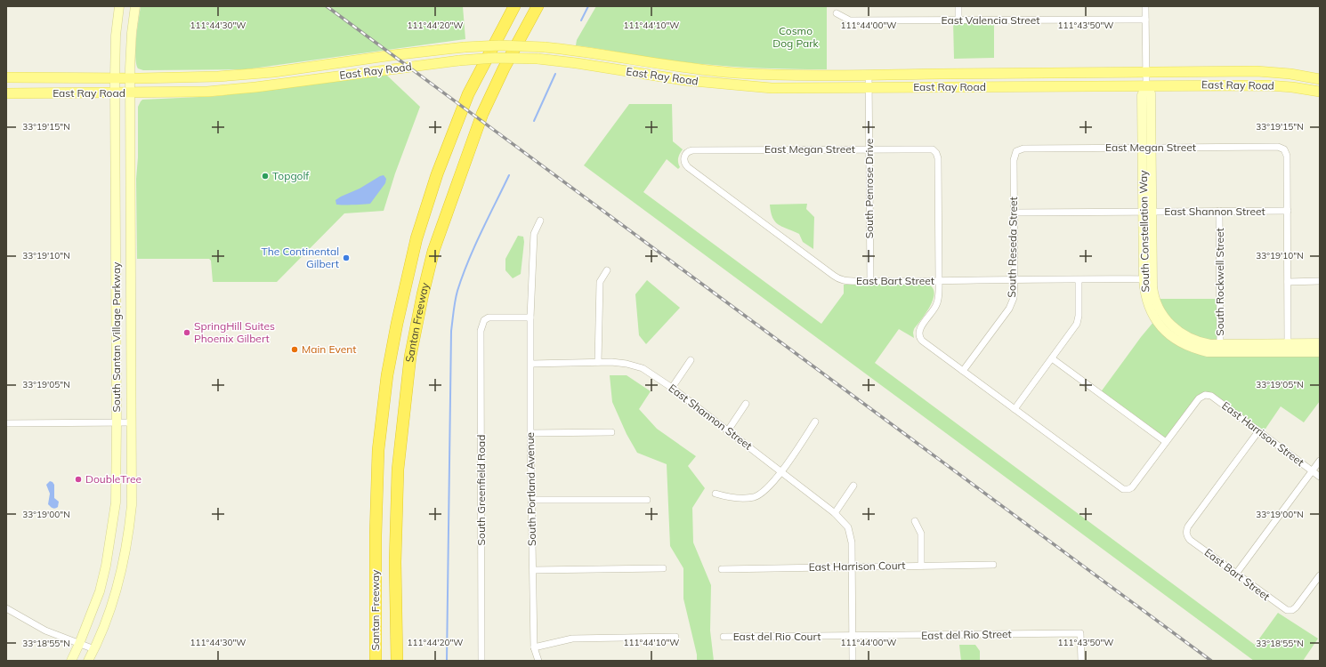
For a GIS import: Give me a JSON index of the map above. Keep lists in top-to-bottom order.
{
  "streets": {
    "highway": ["Santan Freeway"],
    "main road": ["East Ray Road", "South Constellation Way", "South Santan Village Parkway"],
    "street": [
      "East Valencia Street",
      "East Megan Street",
      "South Penrose Drive",
      "East Shannon Street",
      "South Reseda Street",
      "East Bart Street",
      "South Rockwell Street",
      "East Harrison Street",
      "South Portland Avenue",
      "South Greenfield Road",
      "East Harrison Court",
      "East del Rio Street",
      "East del Rio Court"
    ]
  },
  "crossings": [
    ["East Ray Road", "South Penrose Drive"],
    ["East Ray Road", "South Constellation Way"],
    ["East Ray Road", "South Santan Village Parkway"],
    ["East Megan Street", "South Penrose Drive"],
    ["East Megan Street", "East Shannon Street"],
    ["East Megan Street", "South Constellation Way"],
    ["East Megan Street", "South Reseda Street"],
    ["East Megan Street", "East Bart Street"],
    ["South Penrose Drive", "East Bart Street"],
    ["East Shannon Street", "South Constellation Way"],
    ["East Shannon Street", "South Reseda Street"],
    ["East Shannon Street", "South Rockwell Street"],
    ["East Shannon Street", "South Portland Avenue"],
    ["East Shannon Street", "East Harrison Court"],
    ["East Shannon Street", "East del Rio Street"],
    ["East Shannon Street", "East del Rio Court"],
    ["South Constellation Way", "East Bart Street"],
    ["South Constellation Way", "South Rockwell Street"],
    ["South Reseda Street", "East Bart Street"],
    ["East Bart Street", "East Harrison Street"],
    ["South Portland Avenue", "South Greenfield Road"],
    ["East del Rio Street", "East del Rio Court"]
  ],
  "parks": ["Cosmo Dog Park"],
  "places": [
    "Topgolf",
    "The Continental Gilbert",
    "SpringHill Suites Phoenix Gilbert",
    "Main Event",
    "DoubleTree"
  ],
  "coordinates": [
    "111°44'30\"W",
    "111°44'20\"W",
    "111°44'10\"W",
    "111°44'00\"W",
    "111°43'50\"W",
    "33°19'15\"N",
    "33°19'10\"N",
    "33°19'05\"N",
    "33°19'00\"N",
    "33°18'55\"N"
  ]
}
